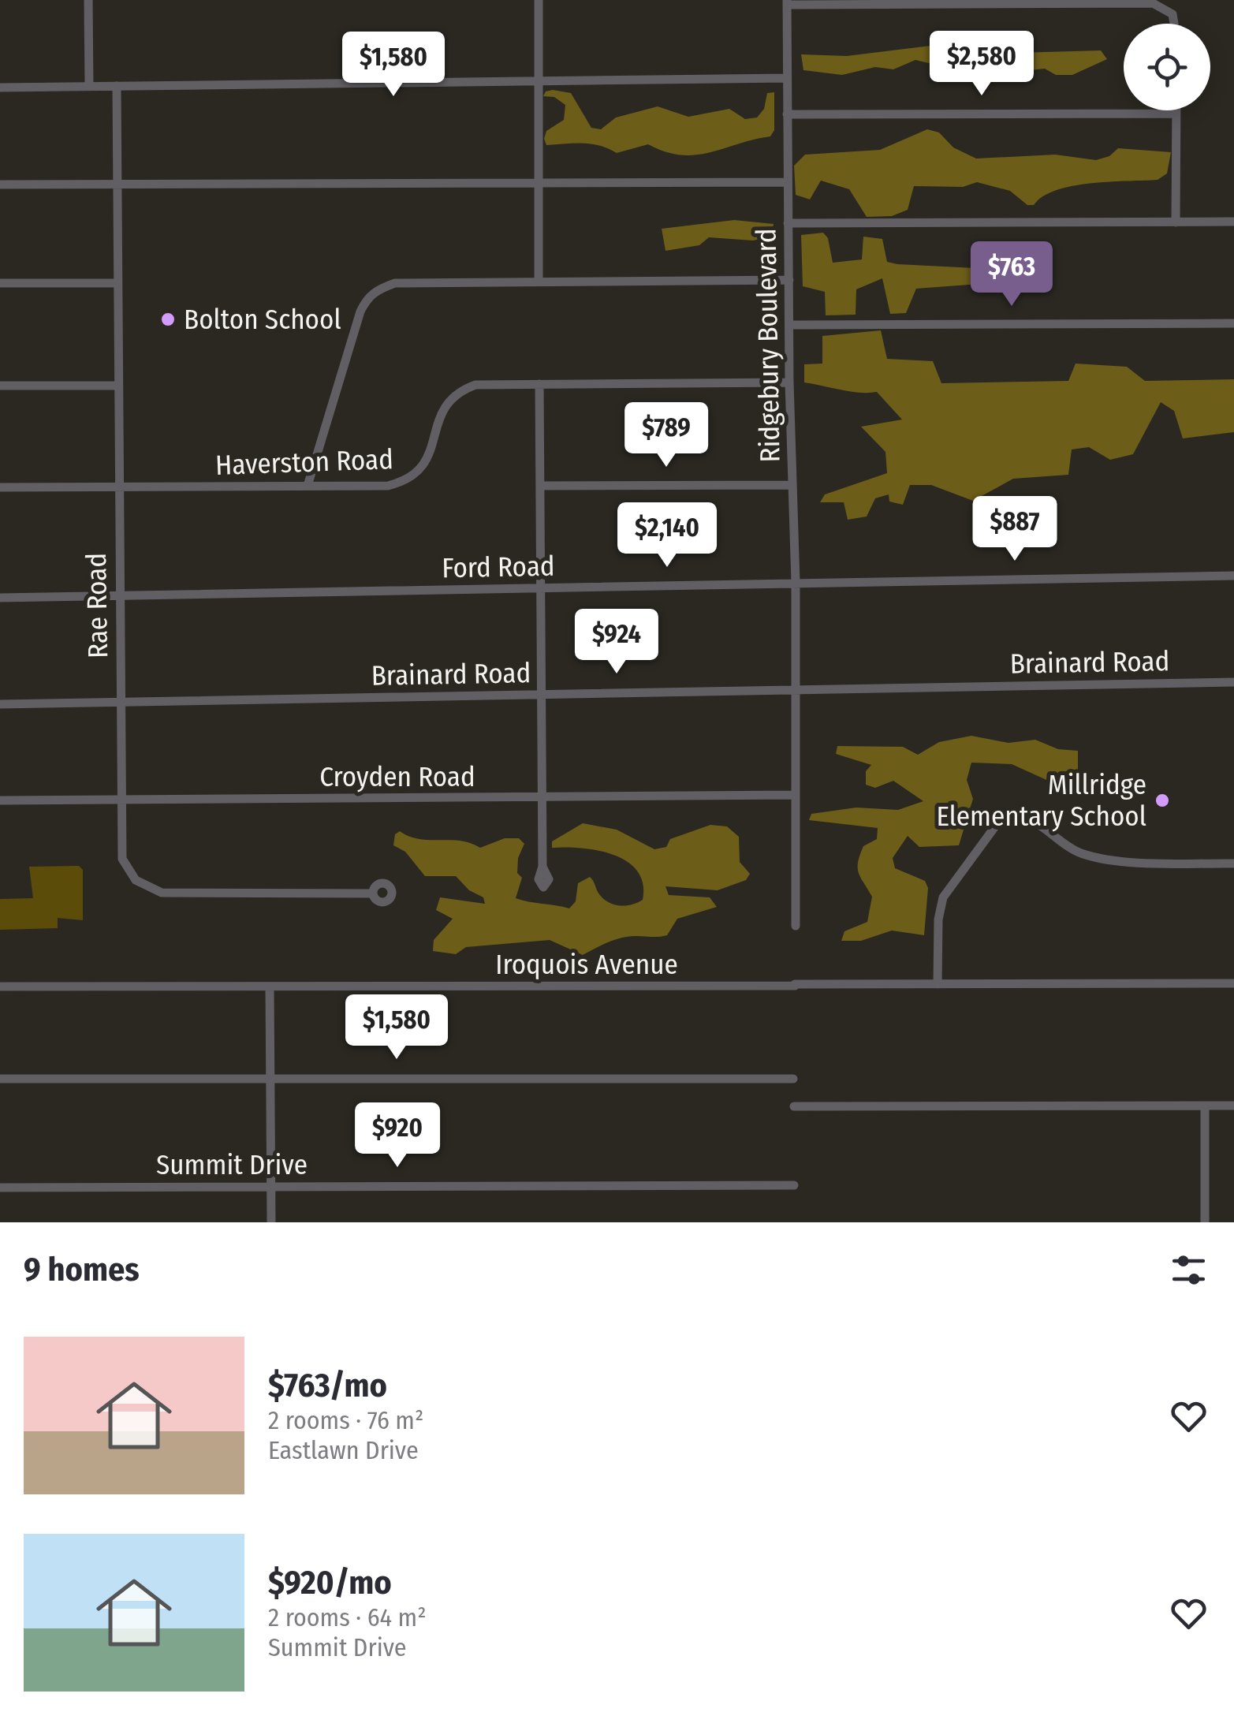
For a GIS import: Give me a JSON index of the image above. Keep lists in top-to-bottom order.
{
  "streets": {
    "street": [
      "Ridgebury Boulevard",
      "Haverston Road",
      "Ford Road",
      "Rae Road",
      "Brainard Road",
      "Croyden Road",
      "Iroquois Avenue",
      "Summit Drive"
    ]
  },
  "crossings": [
    ["Ridgebury Boulevard", "Haverston Road"],
    ["Ridgebury Boulevard", "Ford Road"],
    ["Ridgebury Boulevard", "Brainard Road"],
    ["Ridgebury Boulevard", "Croyden Road"],
    ["Haverston Road", "Rae Road"],
    ["Ford Road", "Rae Road"],
    ["Rae Road", "Brainard Road"],
    ["Rae Road", "Croyden Road"]
  ],
  "places": ["Bolton School", "Millridge Elementary School"],
  "page": {
    "price": [
      "$2,580",
      "$1,580",
      "$763",
      "$789",
      "$887",
      "$2,140",
      "$924",
      "$1,580",
      "$920"
    ],
    "heading": "9 homes",
    "list": [
      {
        "name": "$763/mo",
        "note": "2 rooms · 76 m² · Eastlawn Drive"
      },
      {
        "name": "$920/mo",
        "note": "2 rooms · 64 m² · Summit Drive"
      }
    ]
  }
}
